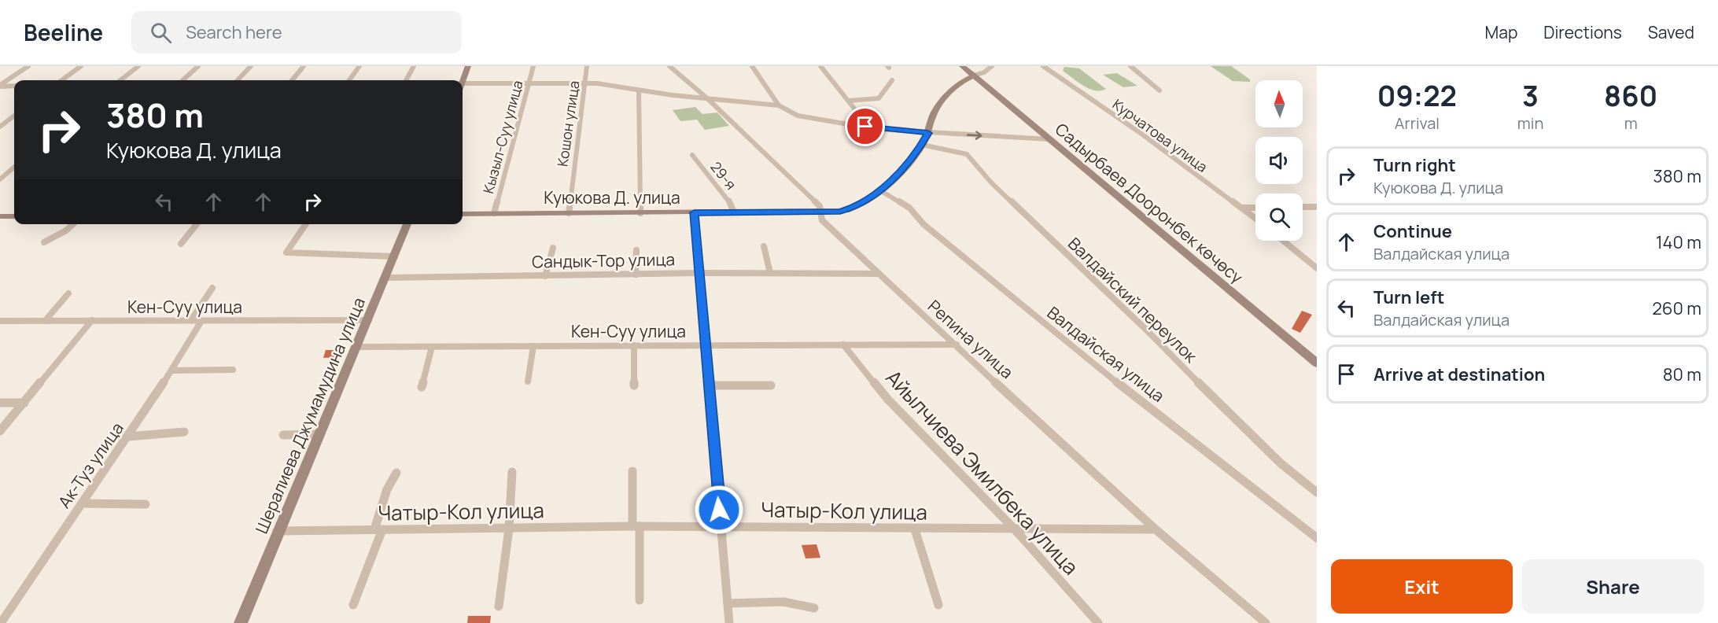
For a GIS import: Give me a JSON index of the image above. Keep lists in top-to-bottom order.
{
  "streets": {
    "street": [
      "Кошон улица",
      "Курчатова улица",
      "Кызыл-Суу улица",
      "29-я",
      "Куюкова Д. улица",
      "Садырбаев Дооронбек көчөсү",
      "Сандык-Тор улица",
      "Валдайский переулок",
      "Кен-Суу улица",
      "Репина улица",
      "Валдайская улица",
      "Шералиева Джумамудина улица",
      "Ак-Туз улица",
      "Айылчиева Эмилбека улица",
      "Чатыр-Кол улица"
    ]
  },
  "crossings": [
    ["Кошон улица", "Куюкова Д. улица"],
    ["Кызыл-Суу улица", "Куюкова Д. улица"],
    ["29-я", "Куюкова Д. улица"],
    ["Куюкова Д. улица", "Репина улица"],
    ["Сандык-Тор улица", "Репина улица"],
    ["Сандык-Тор улица", "Шералиева Джумамудина улица"],
    ["Кен-Суу улица", "Репина улица"],
    ["Кен-Суу улица", "Шералиева Джумамудина улица"],
    ["Кен-Суу улица", "Ак-Туз улица"],
    ["Кен-Суу улица", "Айылчиева Эмилбека улица"],
    ["Репина улица", "Чатыр-Кол улица"],
    ["Шералиева Джумамудина улица", "Чатыр-Кол улица"],
    ["Айылчиева Эмилбека улица", "Чатыр-Кол улица"]
  ],
  "north": "top",
  "page": {
    "header": "Beeline",
    "search": "Search here",
    "nav": ["Map", "Directions", "Saved"],
    "eta": [
      "09:22",
      "Arrival",
      "3",
      "min",
      "860",
      "m"
    ],
    "turn": ["380 m", "Куюкова Д. улица"],
    "list": [
      {
        "name": "Turn right",
        "note": "Куюкова Д. улица",
        "value": "380 m"
      },
      {
        "name": "Continue",
        "note": "Валдайская улица",
        "value": "140 m"
      },
      {
        "name": "Turn left",
        "note": "Валдайская улица",
        "value": "260 m"
      },
      {
        "name": "Arrive at destination",
        "value": "80 m"
      }
    ],
    "buttons": ["Exit", "Share"]
  }
}
